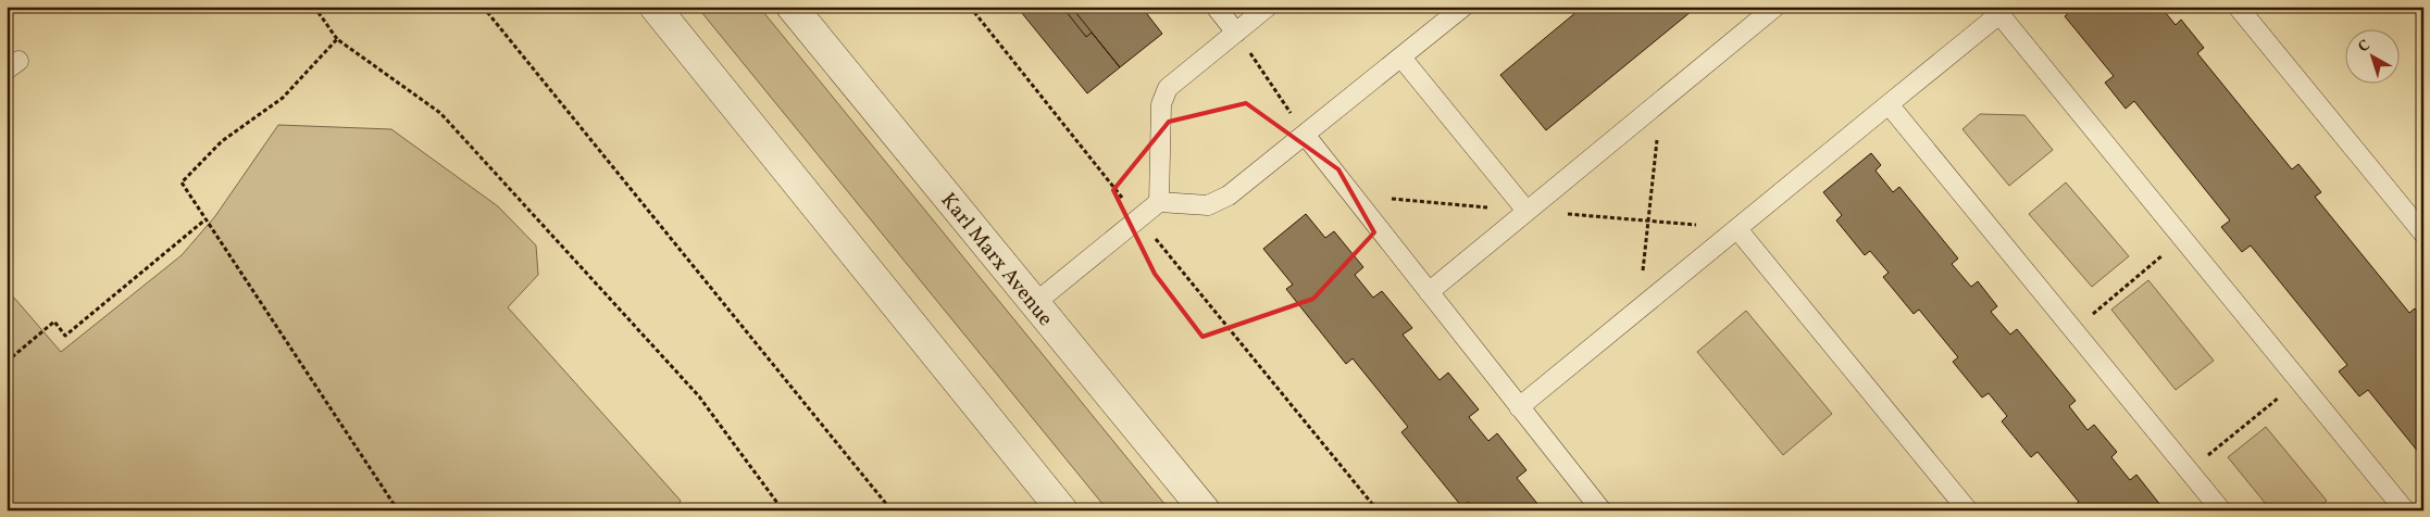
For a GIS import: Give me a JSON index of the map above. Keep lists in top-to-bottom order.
{
  "streets": {
    "street": ["Karl Marx Avenue"]
  },
  "north": "top left"
}
